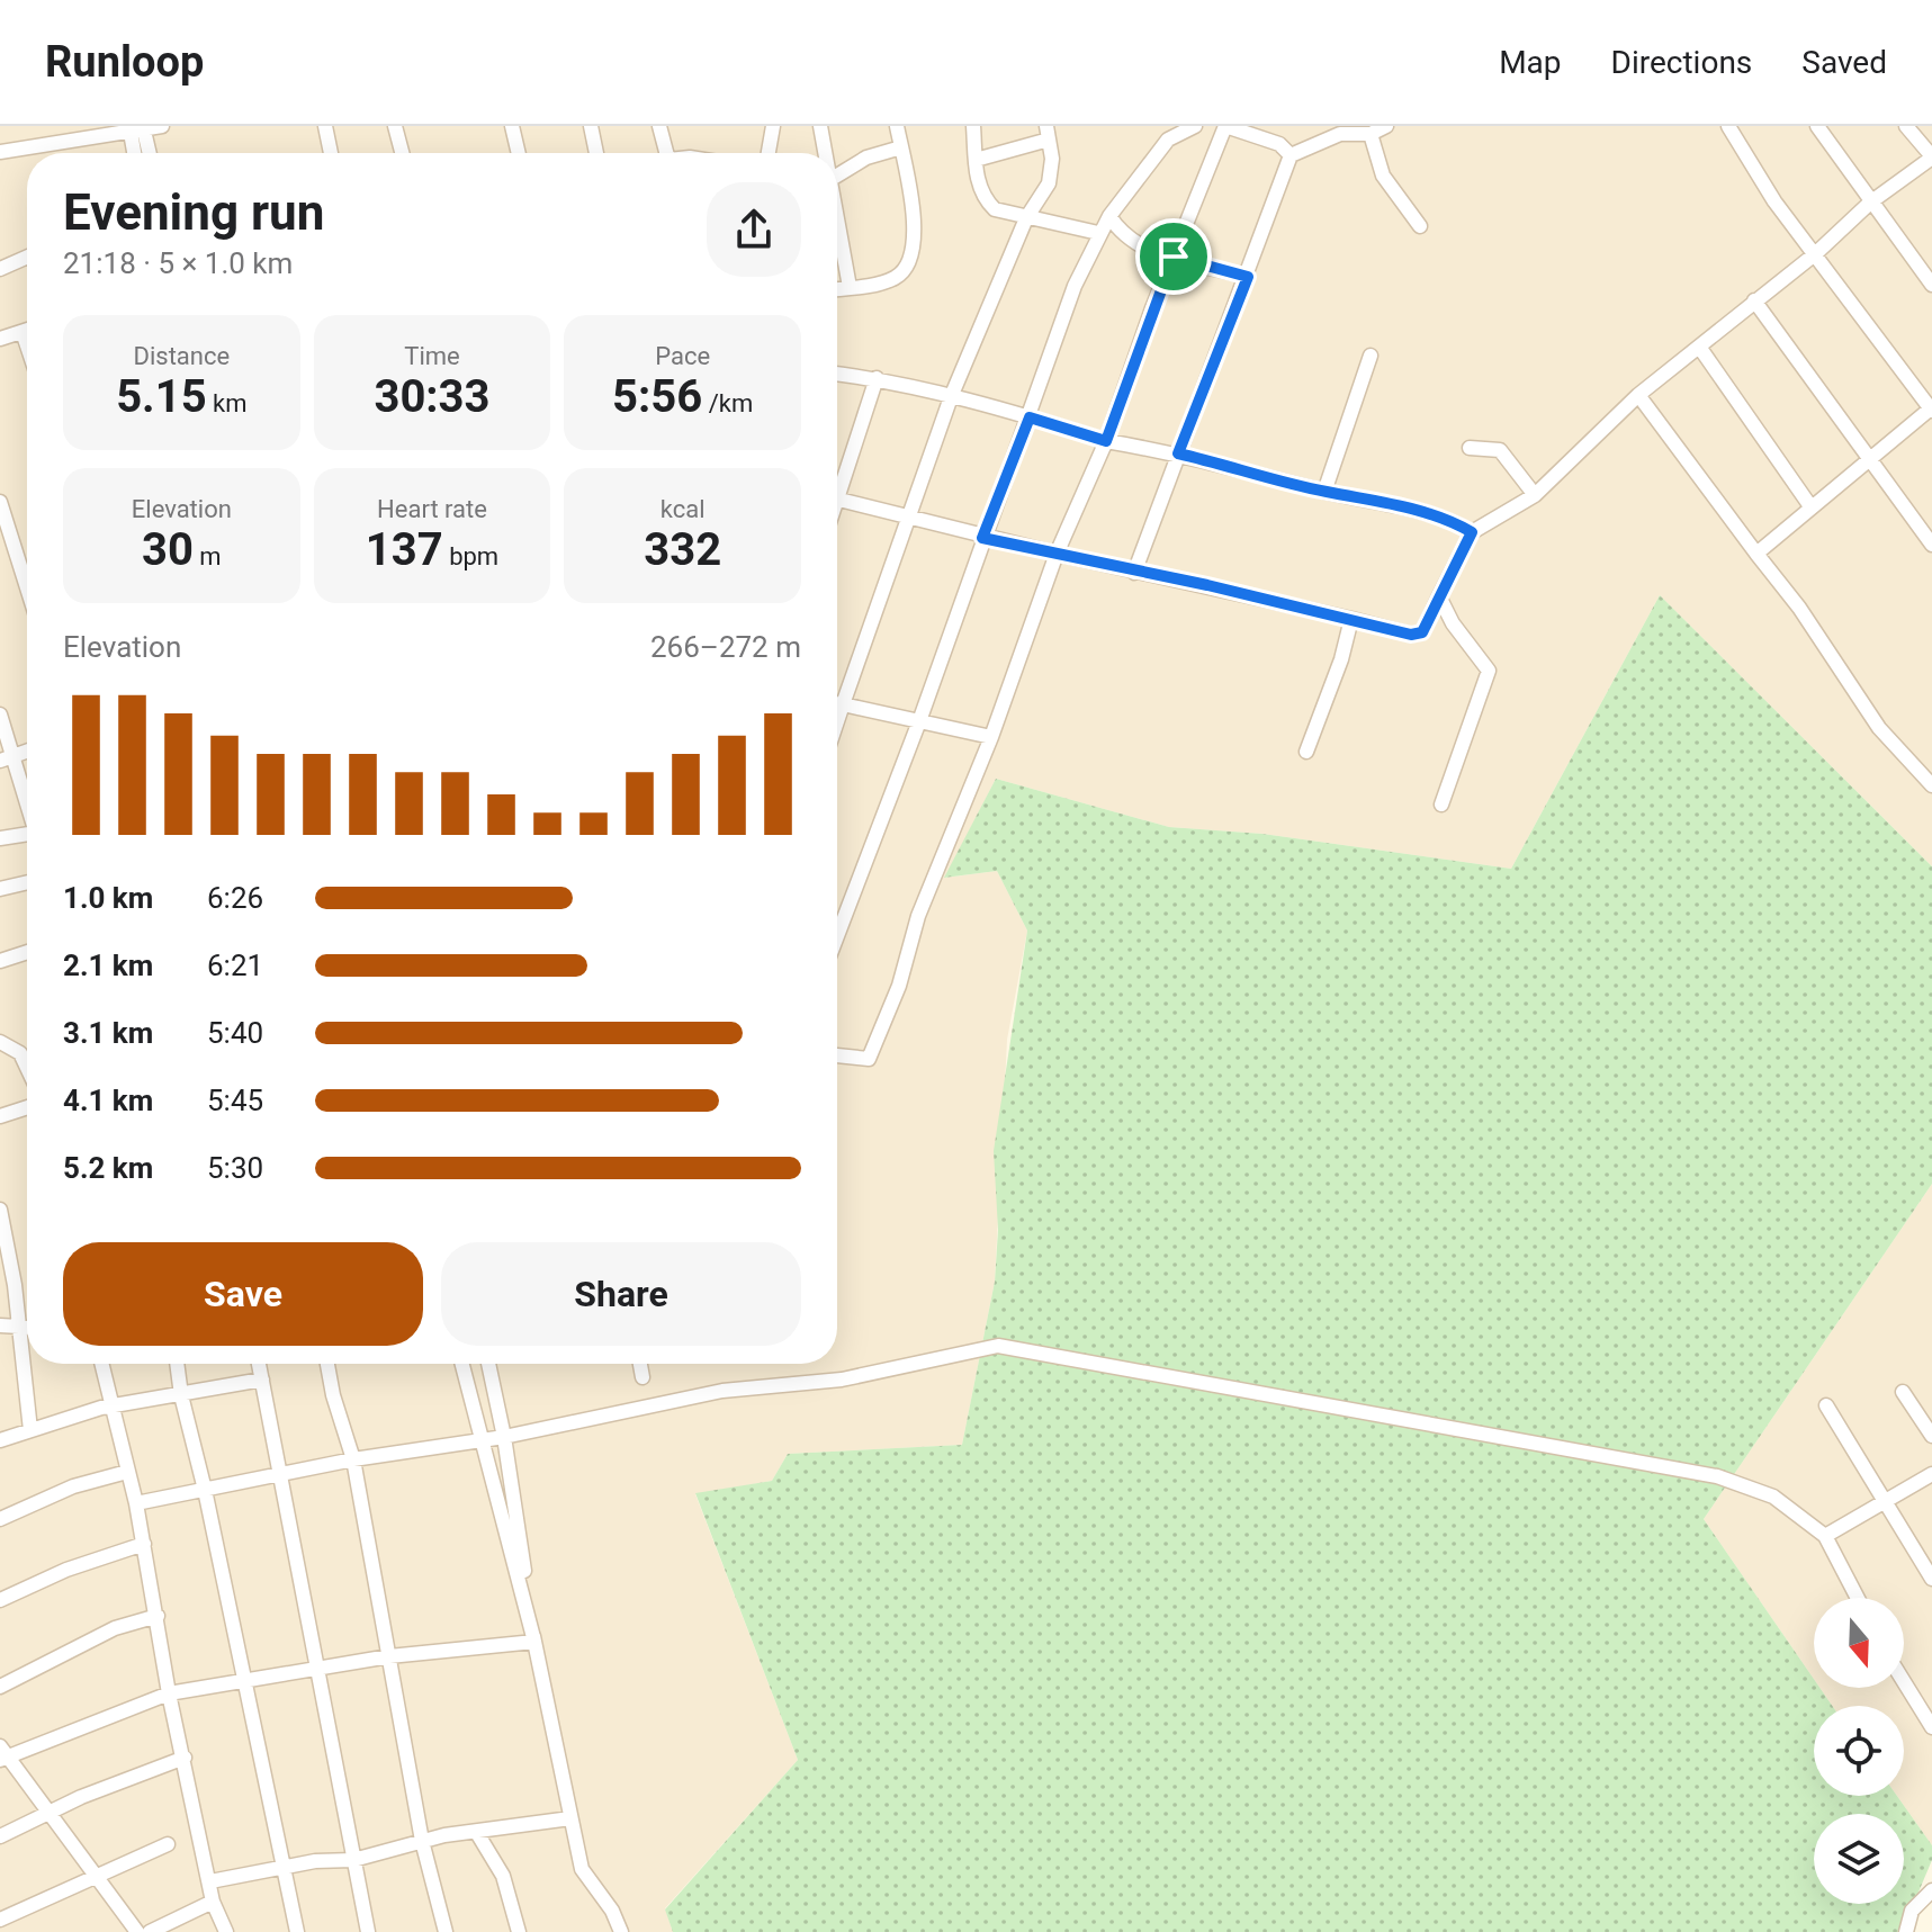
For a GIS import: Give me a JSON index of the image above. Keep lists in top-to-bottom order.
{
  "north": "bottom",
  "page": {
    "header": "Runloop",
    "nav": ["Map", "Directions", "Saved"],
    "heading": ["Evening run", "21:18 · 5 × 1.0 km"],
    "stats": [
      ["Distance", "5.15 km"],
      ["Time", "30:33"],
      ["Pace", "5:56 /km"],
      ["Elevation", "30 m"],
      ["Heart rate", "137 bpm"],
      ["kcal", "332"]
    ],
    "chart": ["Elevation", "266–272 m"],
    "list": [
      {
        "name": "1.0 km",
        "note": "6:26"
      },
      {
        "name": "2.1 km",
        "note": "6:21"
      },
      {
        "name": "3.1 km",
        "note": "5:40"
      },
      {
        "name": "4.1 km",
        "note": "5:45"
      },
      {
        "name": "5.2 km",
        "note": "5:30"
      }
    ],
    "buttons": ["Save", "Share"]
  }
}
